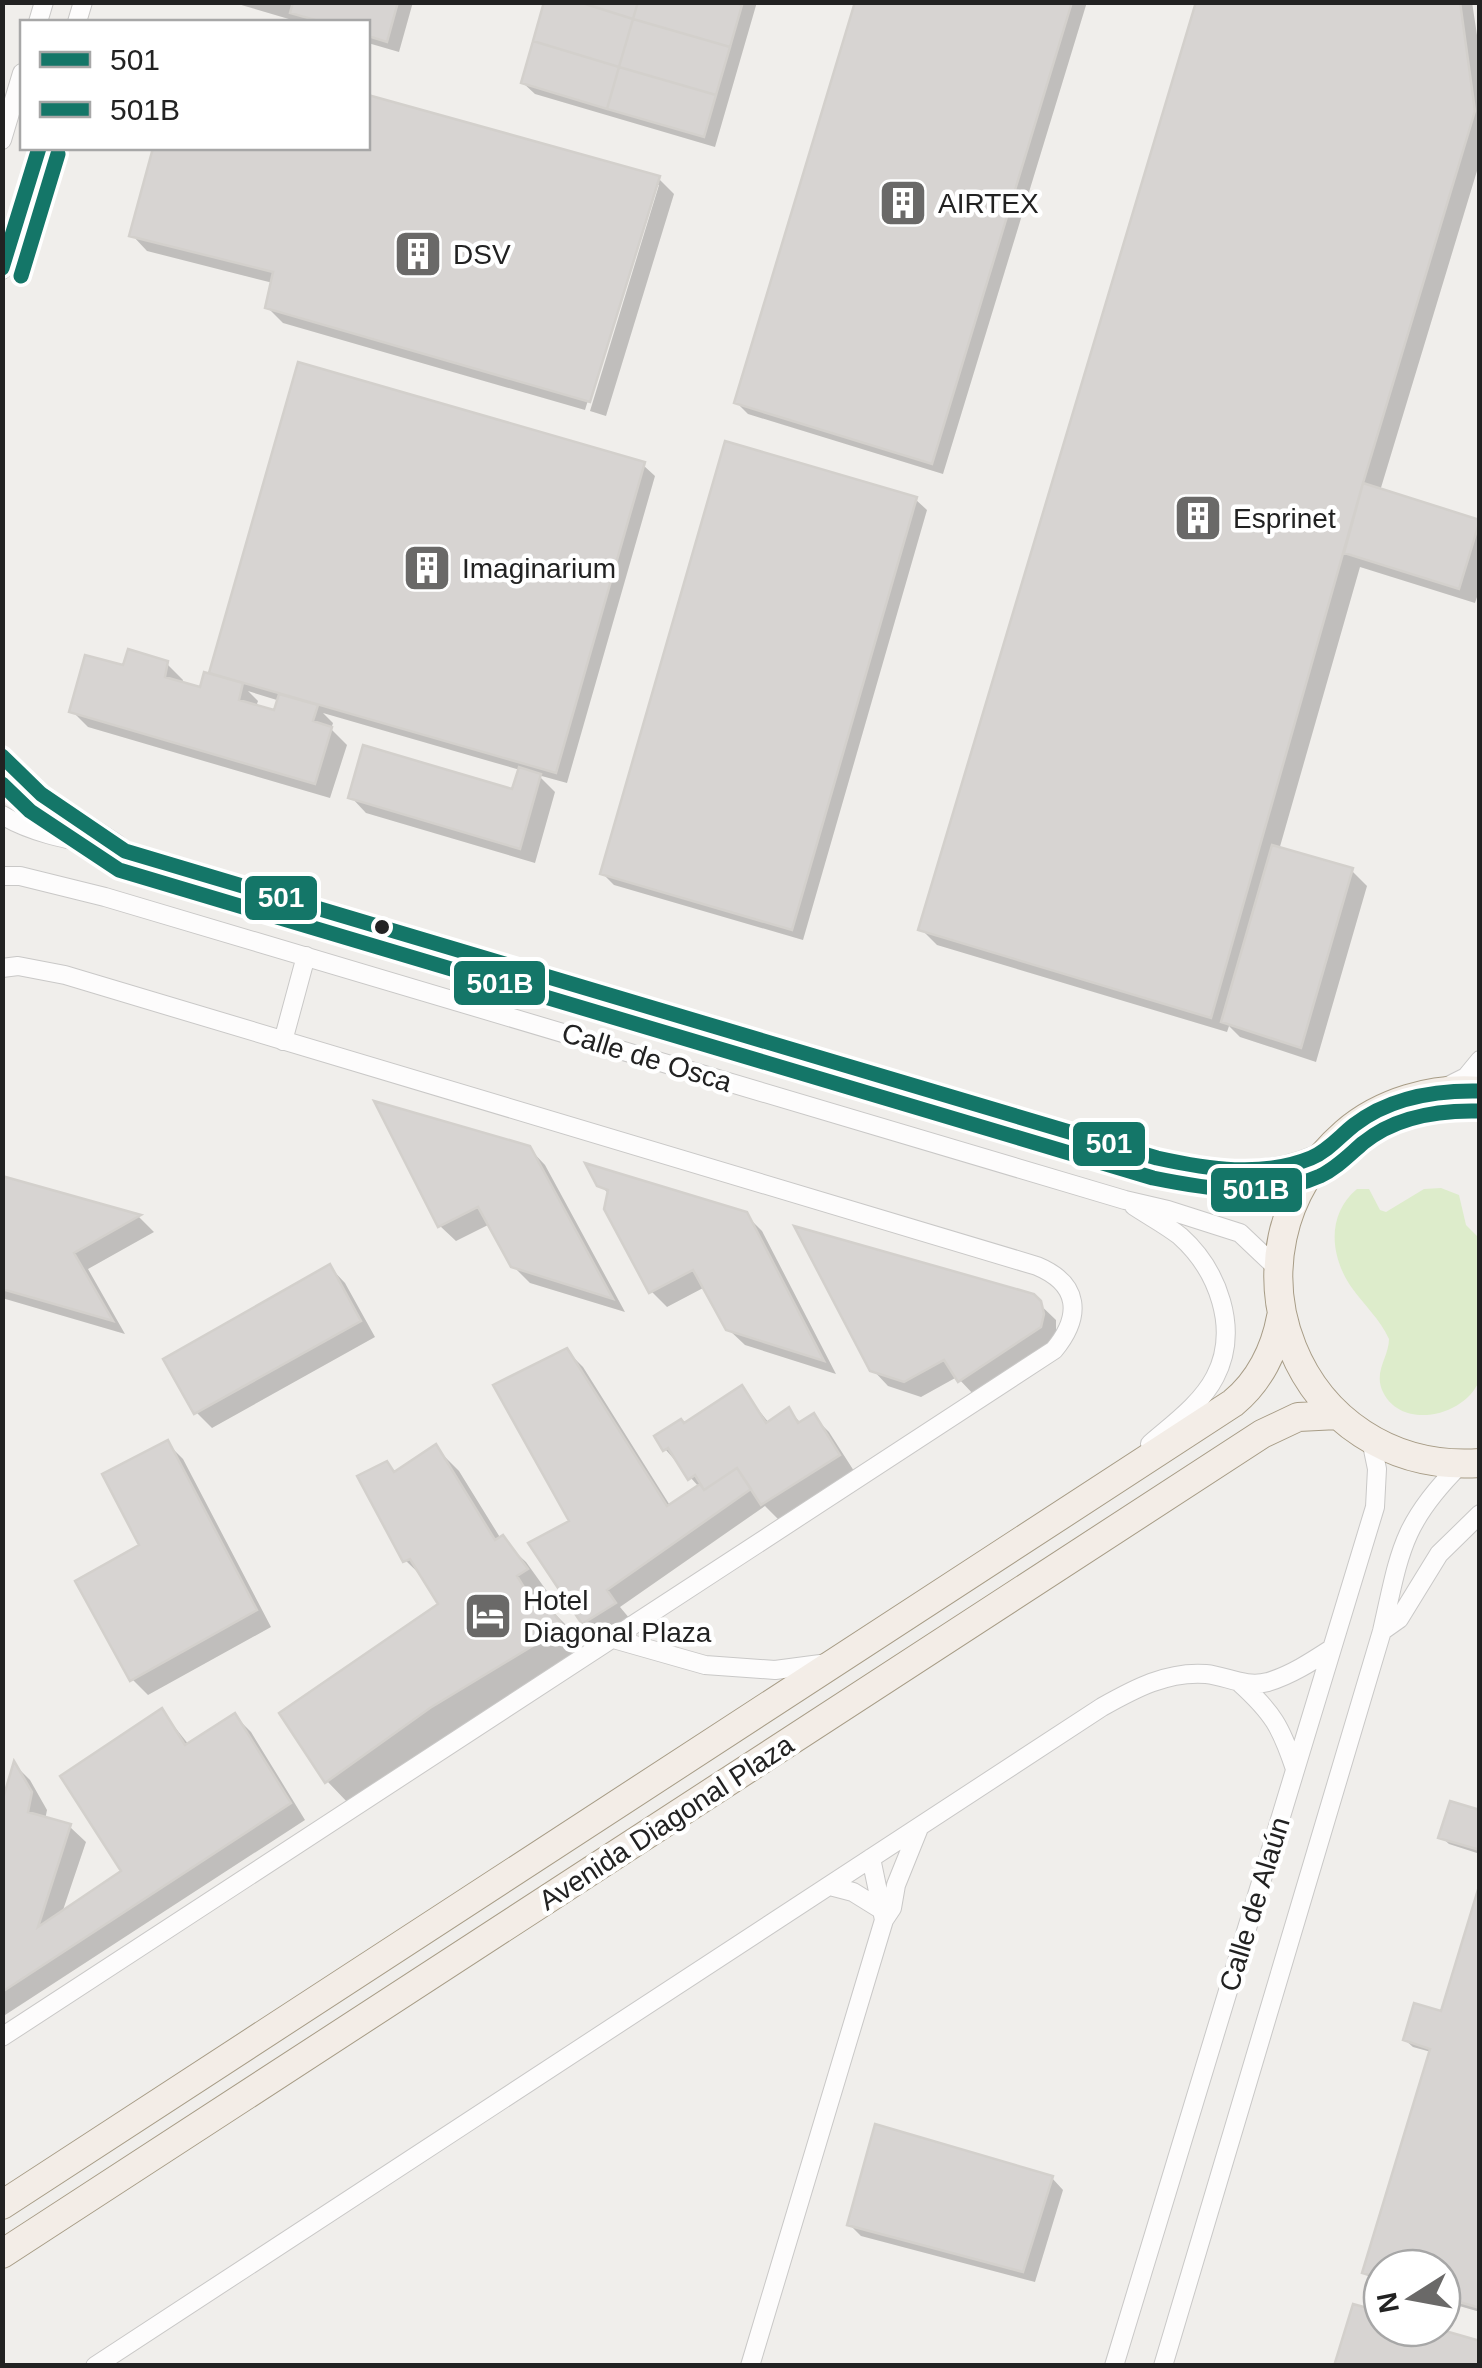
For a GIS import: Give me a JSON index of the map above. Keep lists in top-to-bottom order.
{
  "streets": {
    "main road": ["Avenida Diagonal Plaza"],
    "street": ["Calle de Osca", "Calle de Alaún"]
  },
  "places": {
    "building": [
      "AIRTEX",
      "DSV",
      "Esprinet",
      "Imaginarium"
    ],
    "hotel": ["Hotel Diagonal Plaza"]
  },
  "lines": ["transit line 501", "transit line 501B"],
  "legend": ["501", "501B"],
  "north": "left"
}
